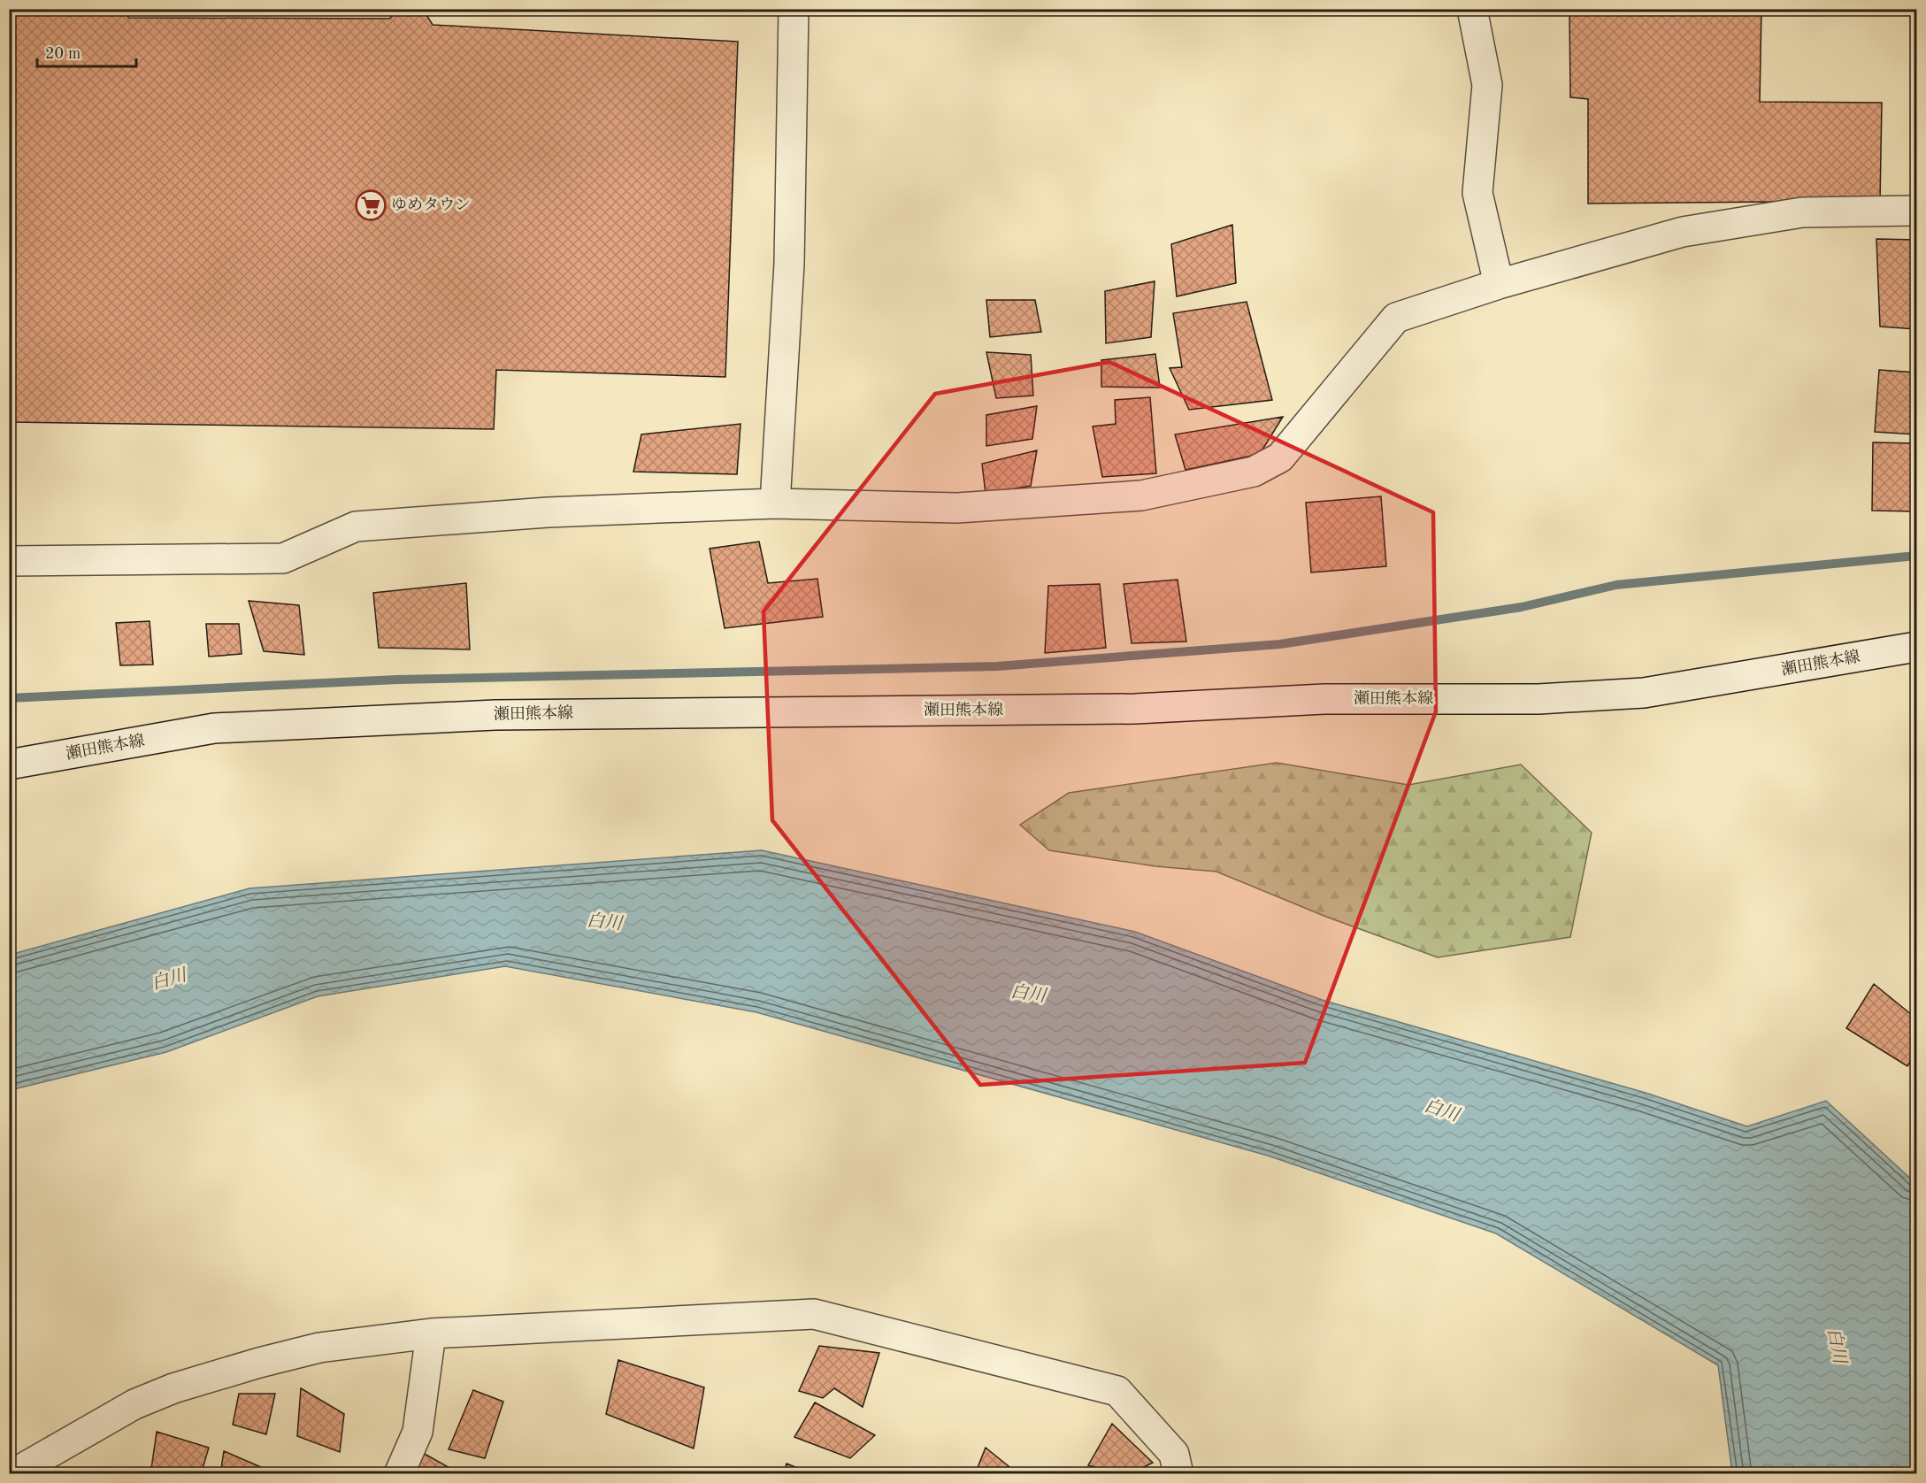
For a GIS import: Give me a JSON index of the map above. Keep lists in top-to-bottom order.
{
  "streets": {
    "street": ["瀬田熊本線"]
  },
  "water": ["白川"],
  "places": {
    "supermarket": ["ゆめタウン"]
  },
  "scale_bar": "20 m"
}
